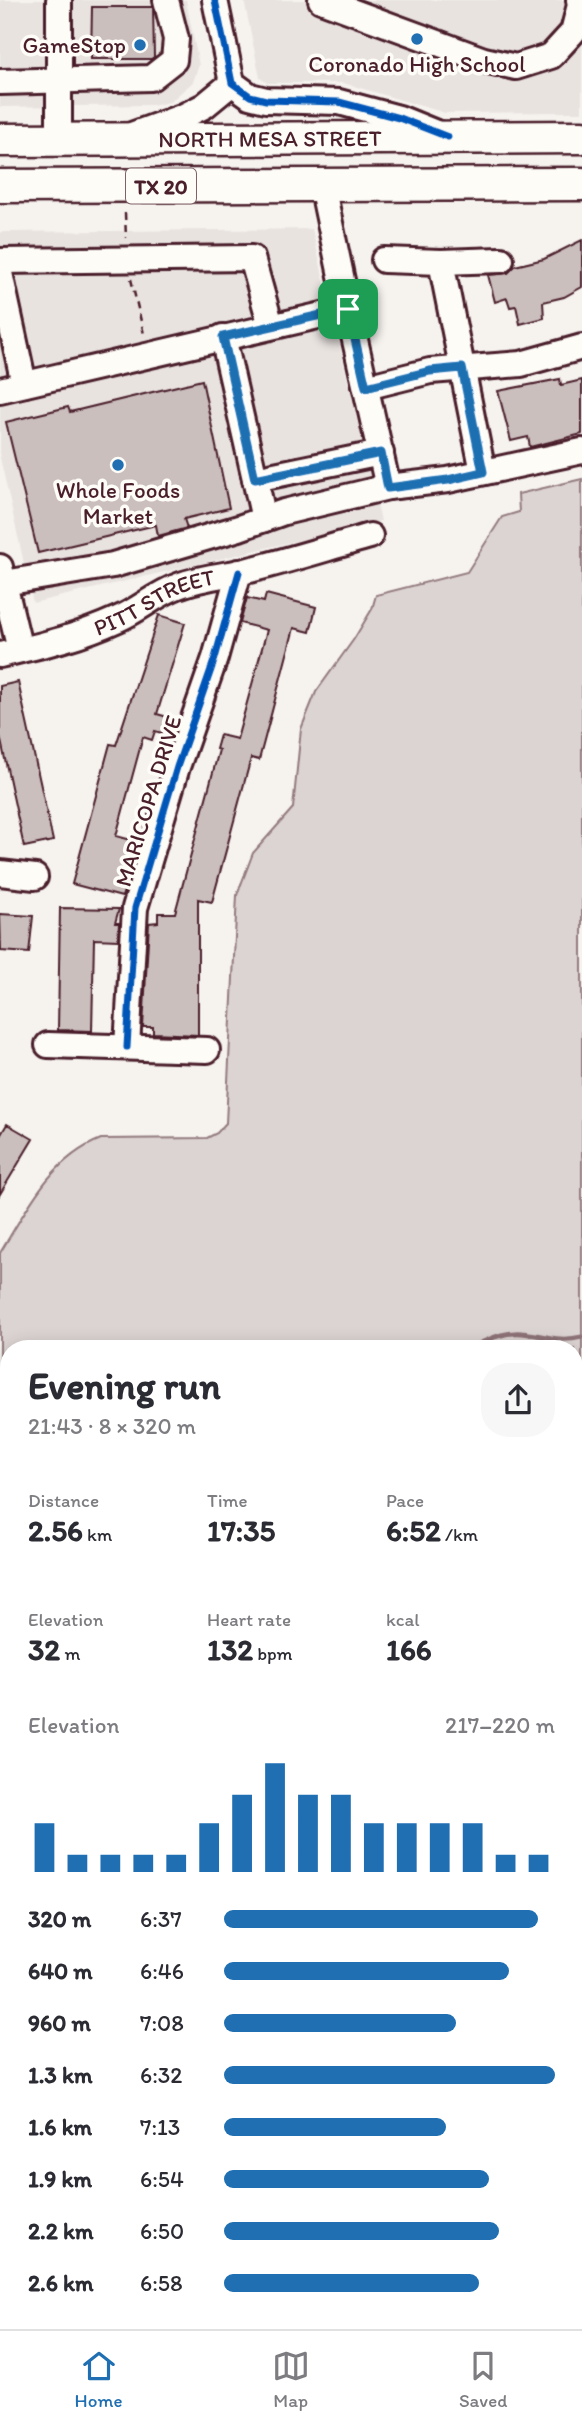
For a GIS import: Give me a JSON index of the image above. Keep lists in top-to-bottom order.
{
  "streets": {
    "main road": ["NORTH MESA STREET", "TX 20"],
    "street": ["PITT STREET", "MARICOPA DRIVE"]
  },
  "crossings": [
    ["PITT STREET", "MARICOPA DRIVE"]
  ],
  "places": ["Coronado High School", "GameStop", "Whole Foods Market"],
  "page": {
    "heading": ["Evening run", "21:43 · 8 × 320 m"],
    "stats": [
      ["Distance", "2.56 km"],
      ["Time", "17:35"],
      ["Pace", "6:52 /km"],
      ["Elevation", "32 m"],
      ["Heart rate", "132 bpm"],
      ["kcal", "166"]
    ],
    "chart": ["Elevation", "217–220 m"],
    "list": [
      {
        "name": "320 m",
        "note": "6:37"
      },
      {
        "name": "640 m",
        "note": "6:46"
      },
      {
        "name": "960 m",
        "note": "7:08"
      },
      {
        "name": "1.3 km",
        "note": "6:32"
      },
      {
        "name": "1.6 km",
        "note": "7:13"
      },
      {
        "name": "1.9 km",
        "note": "6:54"
      },
      {
        "name": "2.2 km",
        "note": "6:50"
      },
      {
        "name": "2.6 km",
        "note": "6:58"
      }
    ],
    "tabs": ["Home", "Map", "Saved"]
  }
}
